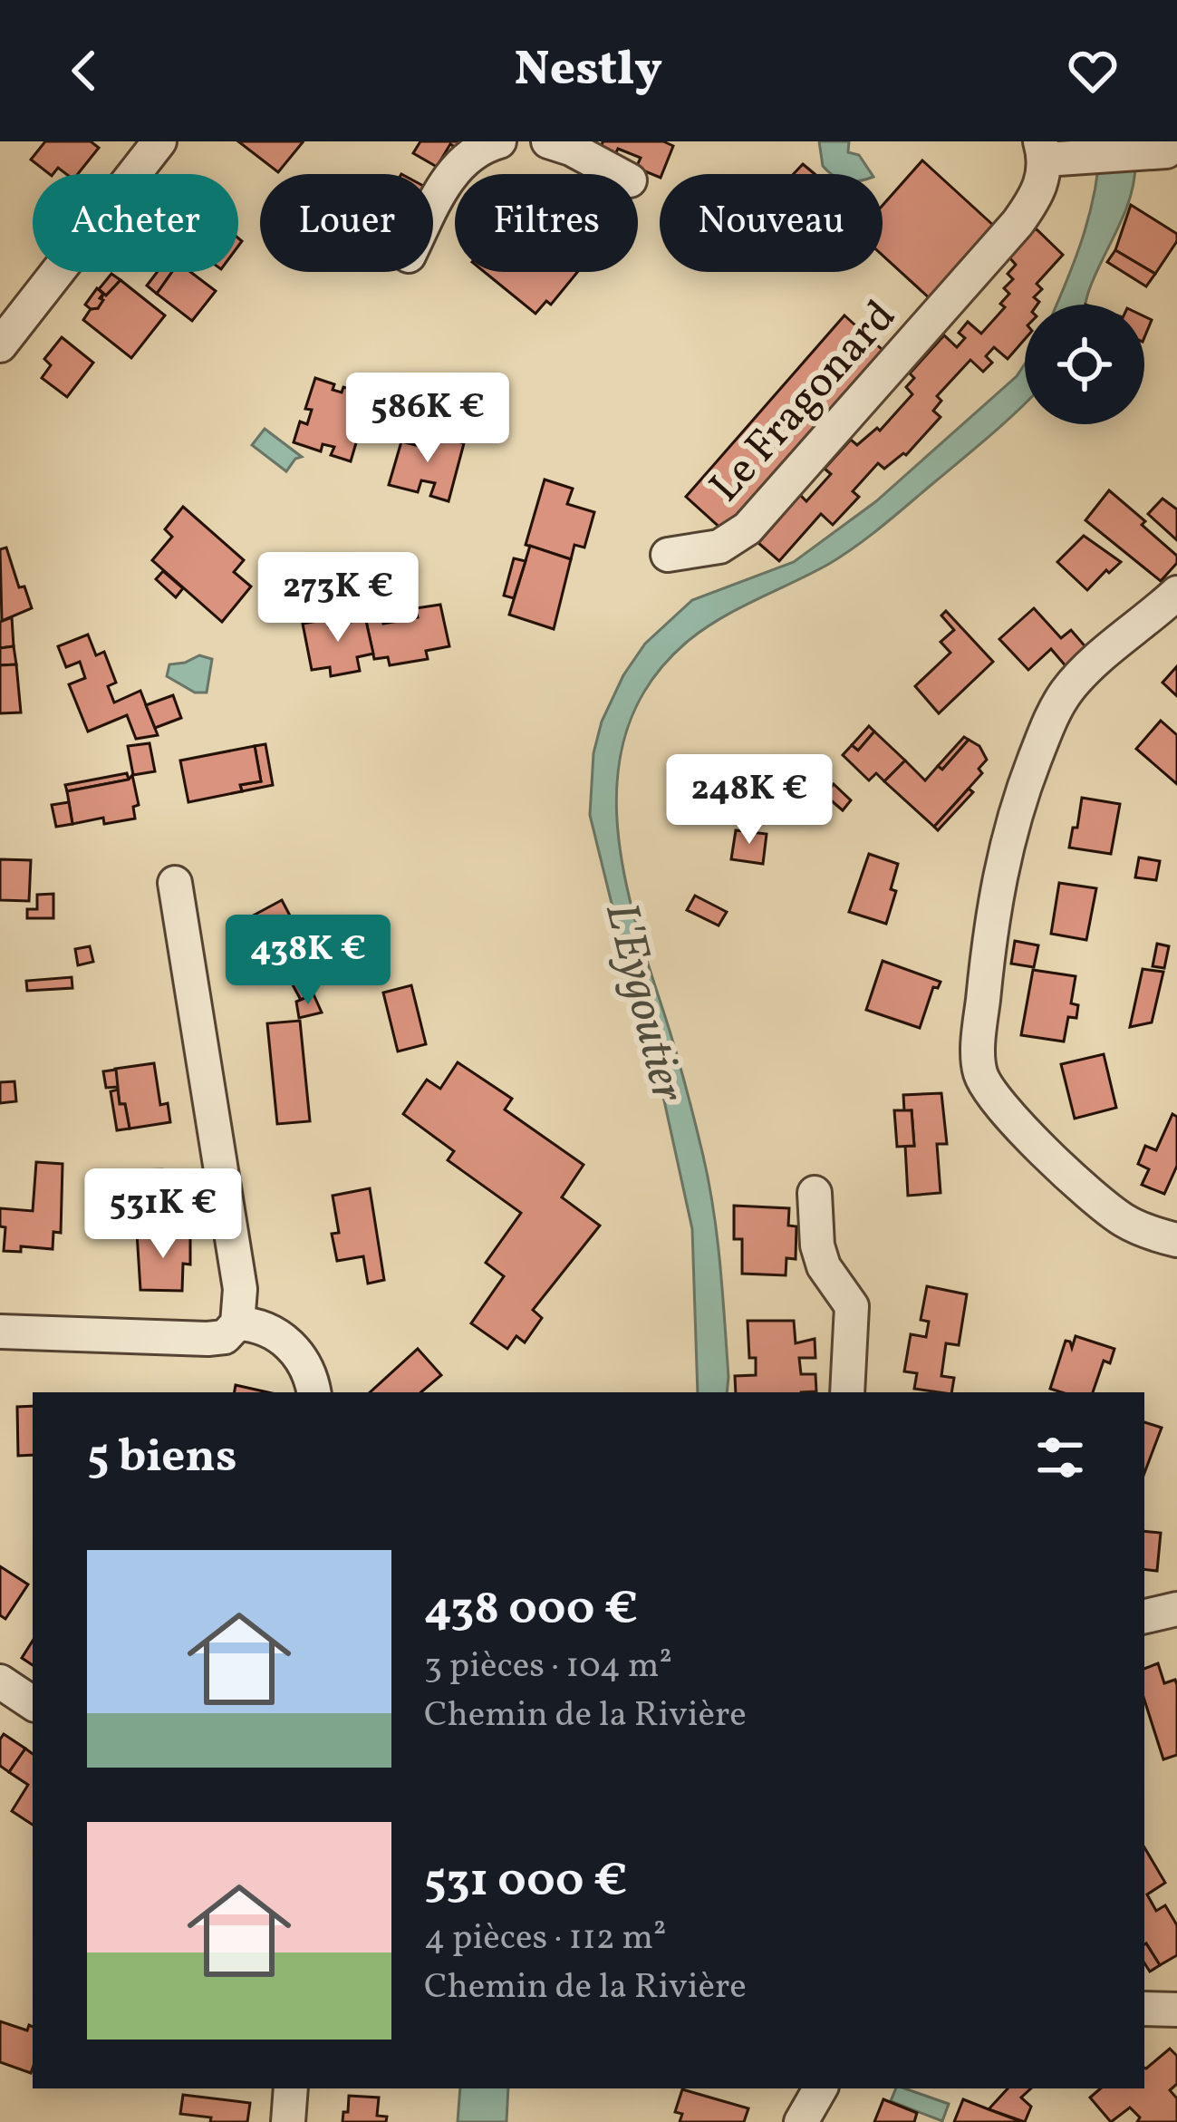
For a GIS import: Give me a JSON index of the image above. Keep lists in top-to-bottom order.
{
  "streets": {
    "street": ["Le Fragonard"]
  },
  "water": ["L'Eygoutier"],
  "page": {
    "header": "Nestly",
    "chip": [
      "Acheter",
      "Louer",
      "Filtres",
      "Nouveau"
    ],
    "price": [
      "586K €",
      "273K €",
      "248K €",
      "438K €",
      "531K €"
    ],
    "heading": "5 biens",
    "list": [
      {
        "name": "438 000 €",
        "note": "3 pièces · 104 m² · Chemin de la Rivière"
      },
      {
        "name": "531 000 €",
        "note": "4 pièces · 112 m² · Chemin de la Rivière"
      }
    ]
  }
}
